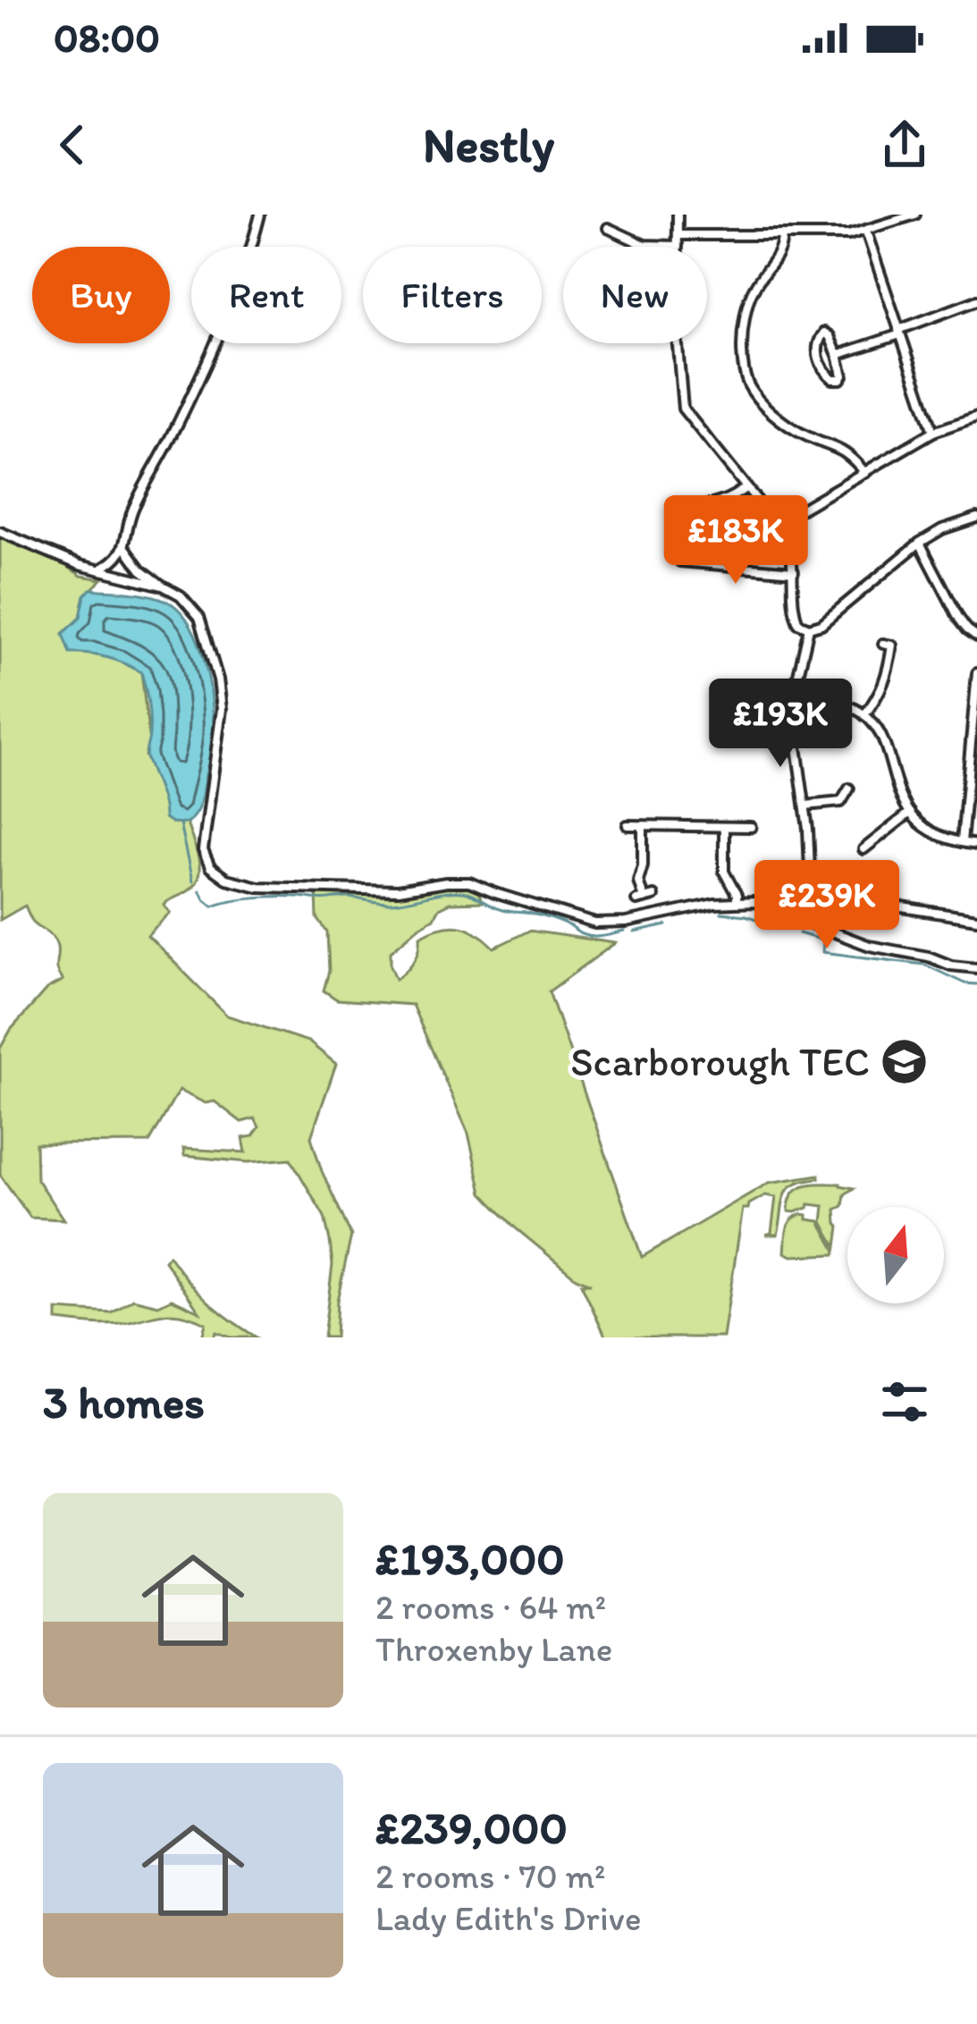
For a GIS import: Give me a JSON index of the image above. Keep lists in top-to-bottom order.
{
  "places": {
    "school or university": ["Scarborough TEC"]
  },
  "north": "top",
  "page": {
    "status": "08:00",
    "header": "Nestly",
    "chip": [
      "Buy",
      "Rent",
      "Filters",
      "New"
    ],
    "price": ["£183K", "£193K", "£239K"],
    "heading": "3 homes",
    "list": [
      {
        "name": "£193,000",
        "note": "2 rooms · 64 m² · Throxenby Lane"
      },
      {
        "name": "£239,000",
        "note": "2 rooms · 70 m² · Lady Edith's Drive"
      }
    ]
  }
}
